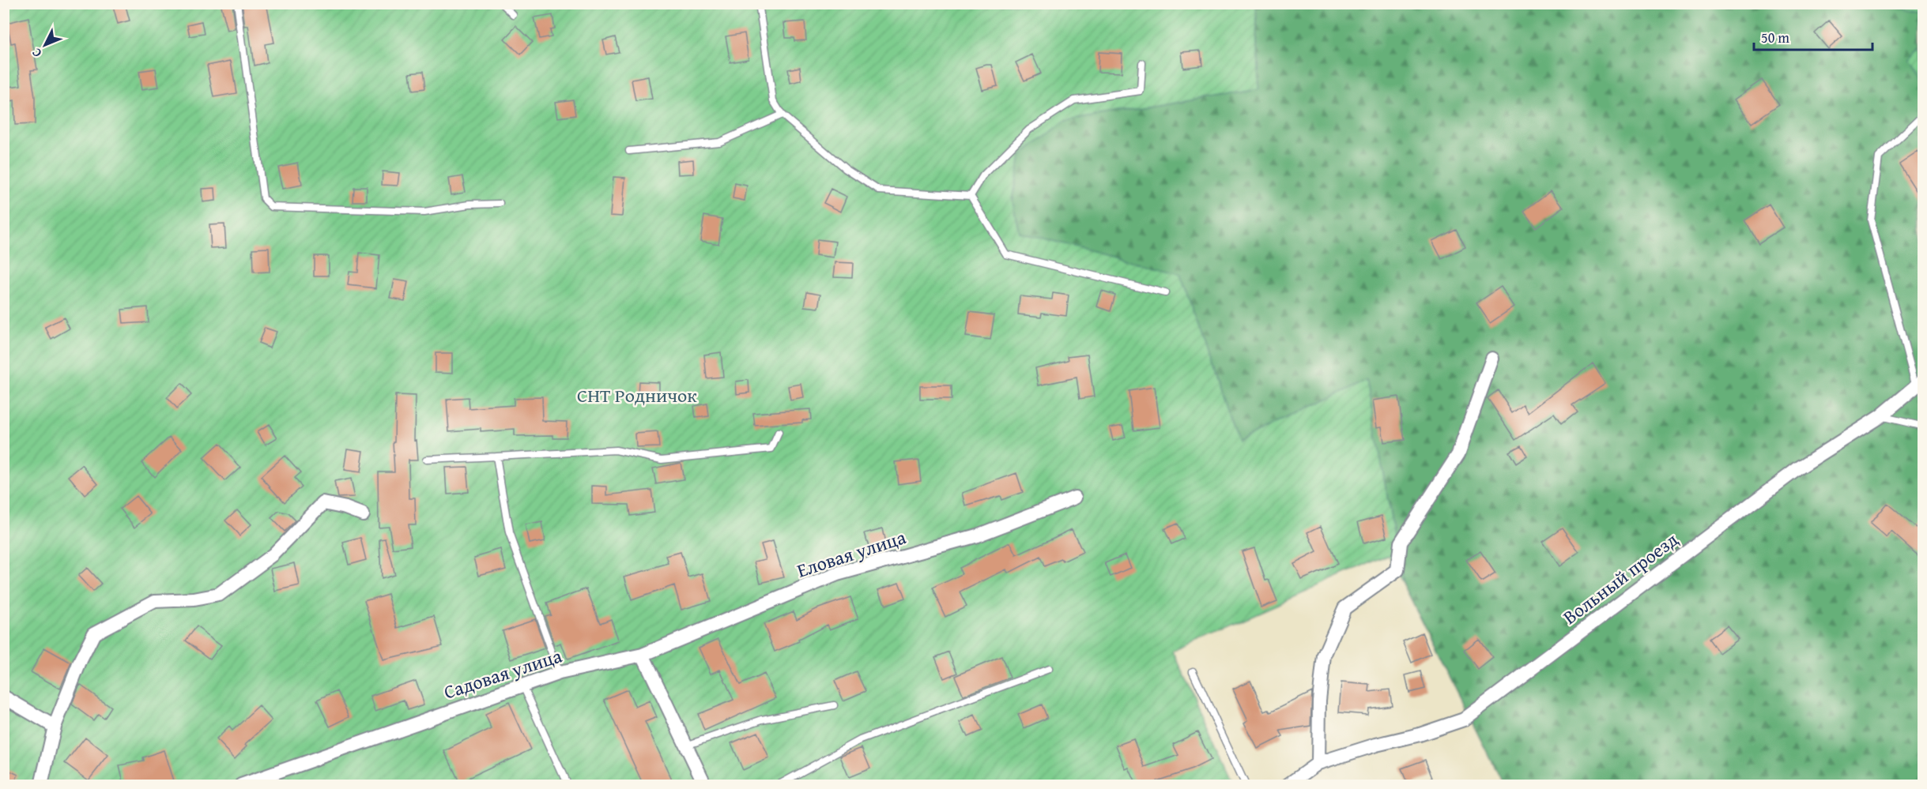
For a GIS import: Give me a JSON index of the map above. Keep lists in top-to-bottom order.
{
  "streets": {
    "street": ["Еловая улица", "Вольный проезд", "Садовая улица"]
  },
  "crossings": [
    ["Еловая улица", "Садовая улица"]
  ],
  "parks": ["СНТ Родничок"],
  "scale_bar": "50 m",
  "north": "bottom left"
}
